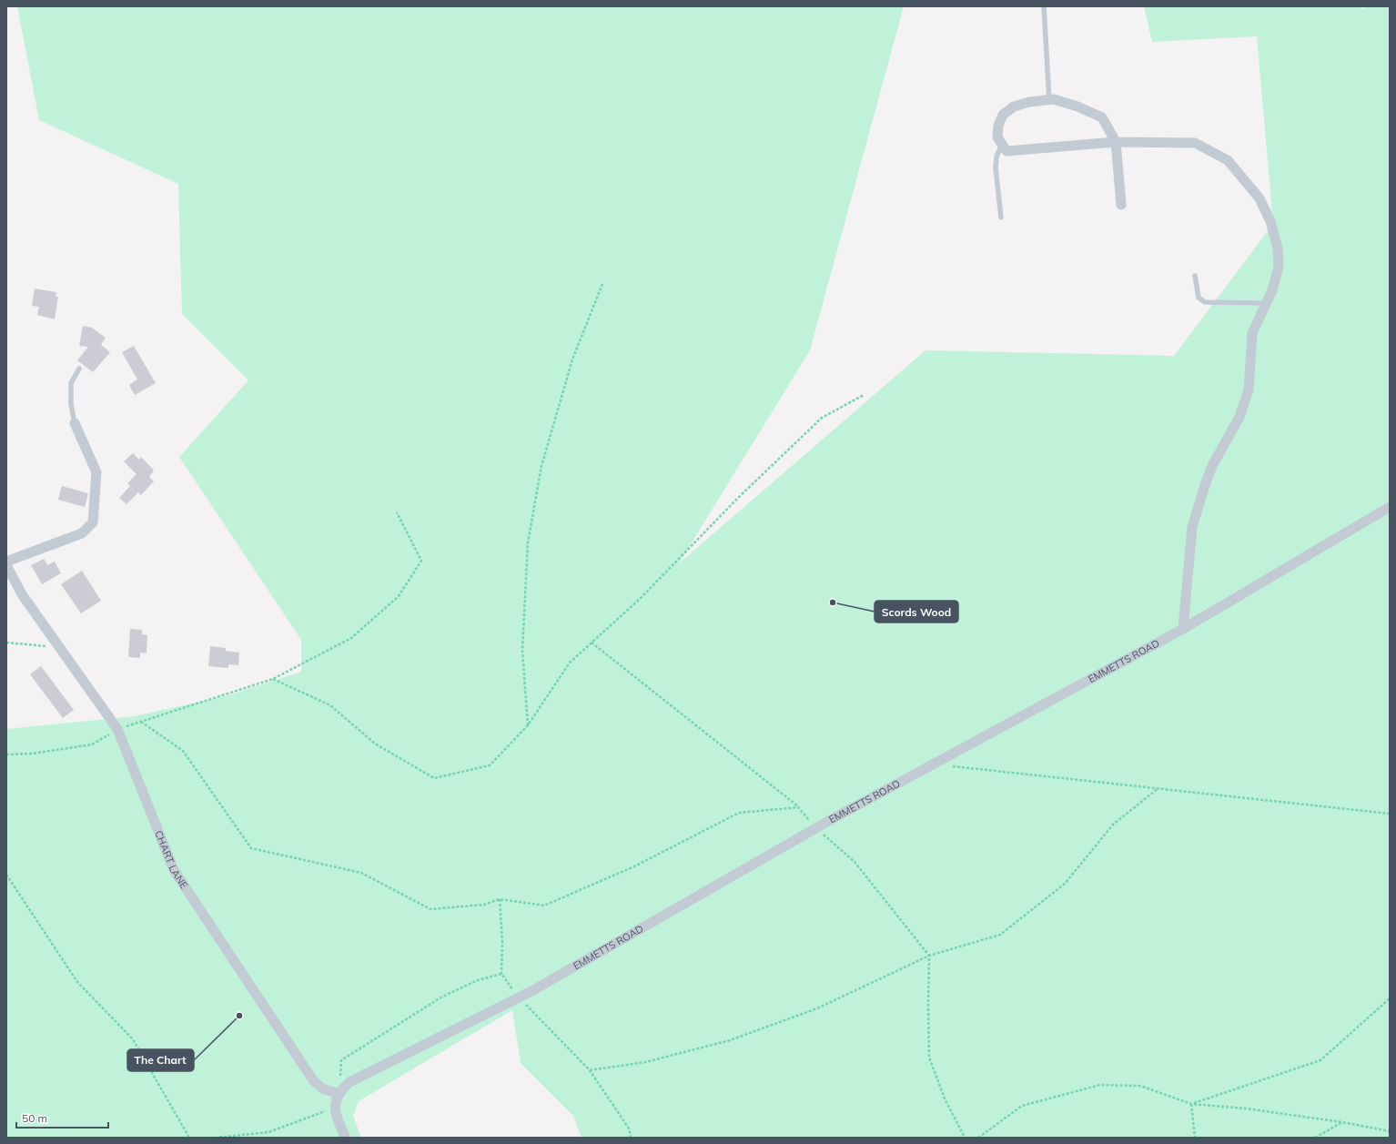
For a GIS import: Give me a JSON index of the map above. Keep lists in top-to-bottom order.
{
  "streets": {
    "street": ["EMMETTS ROAD", "CHART LANE"]
  },
  "crossings": [
    ["EMMETTS ROAD", "CHART LANE"]
  ],
  "places": ["Scords Wood", "The Chart"],
  "scale_bar": "50 m"
}
